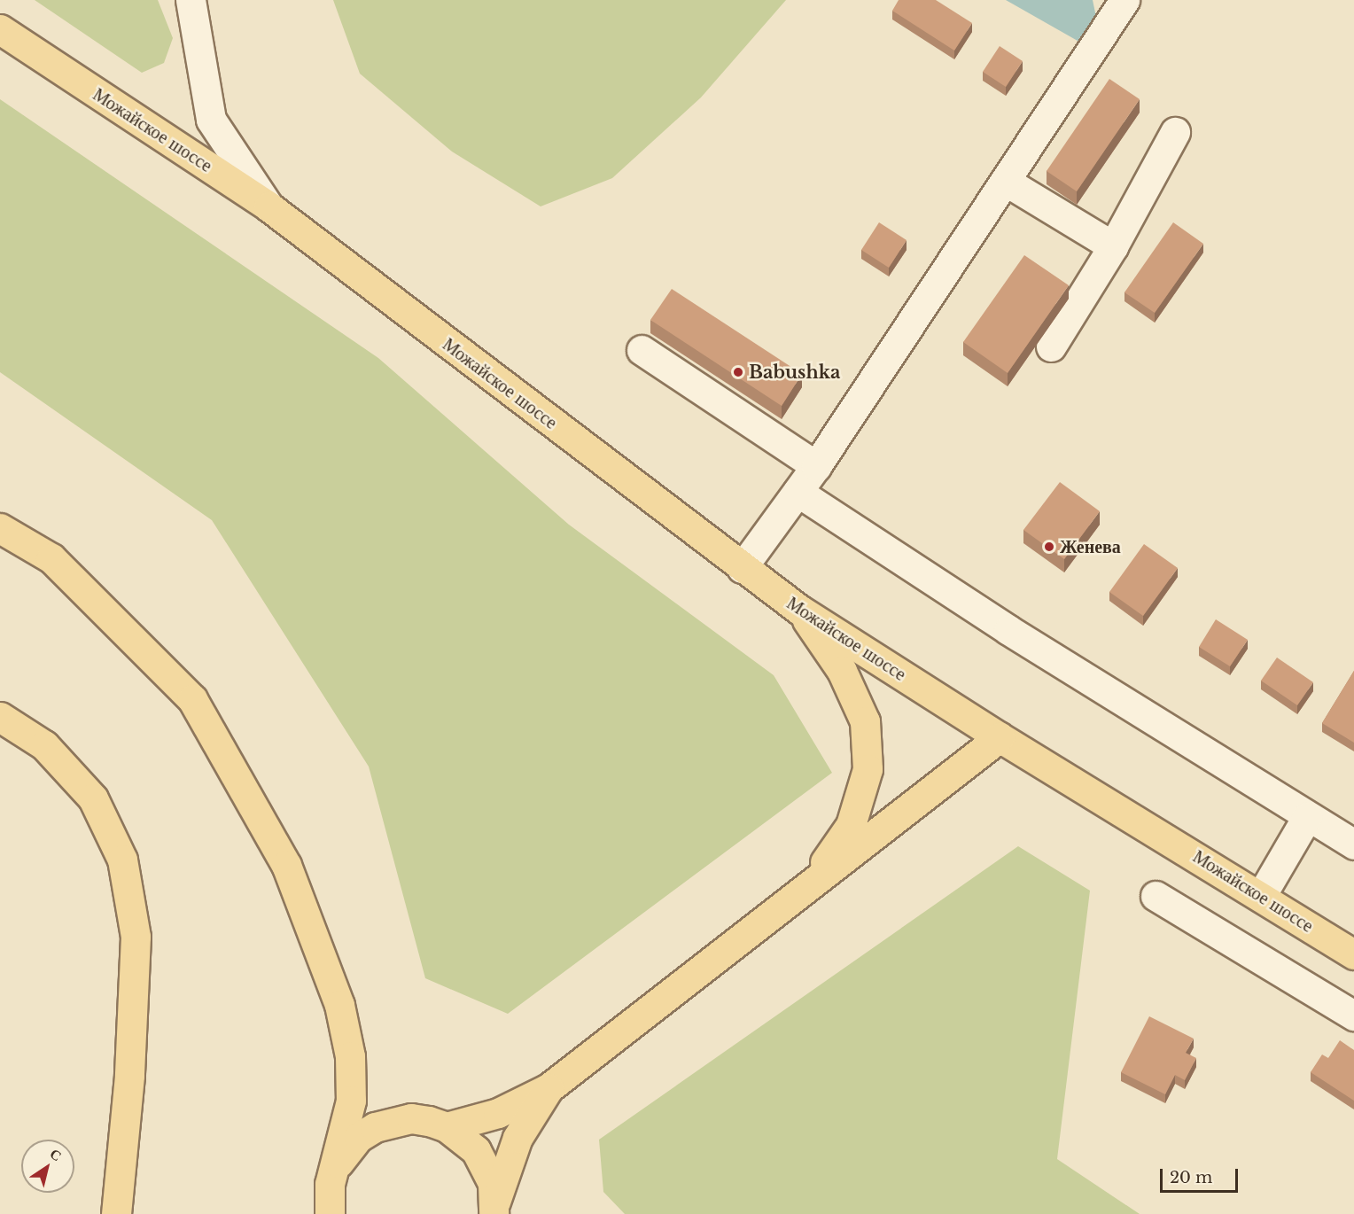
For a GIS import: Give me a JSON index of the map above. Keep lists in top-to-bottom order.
{
  "streets": {
    "main road": ["Можайское шоссе"]
  },
  "places": ["Babushka", "Женева"],
  "scale_bar": "20 m",
  "north": "top right"
}
